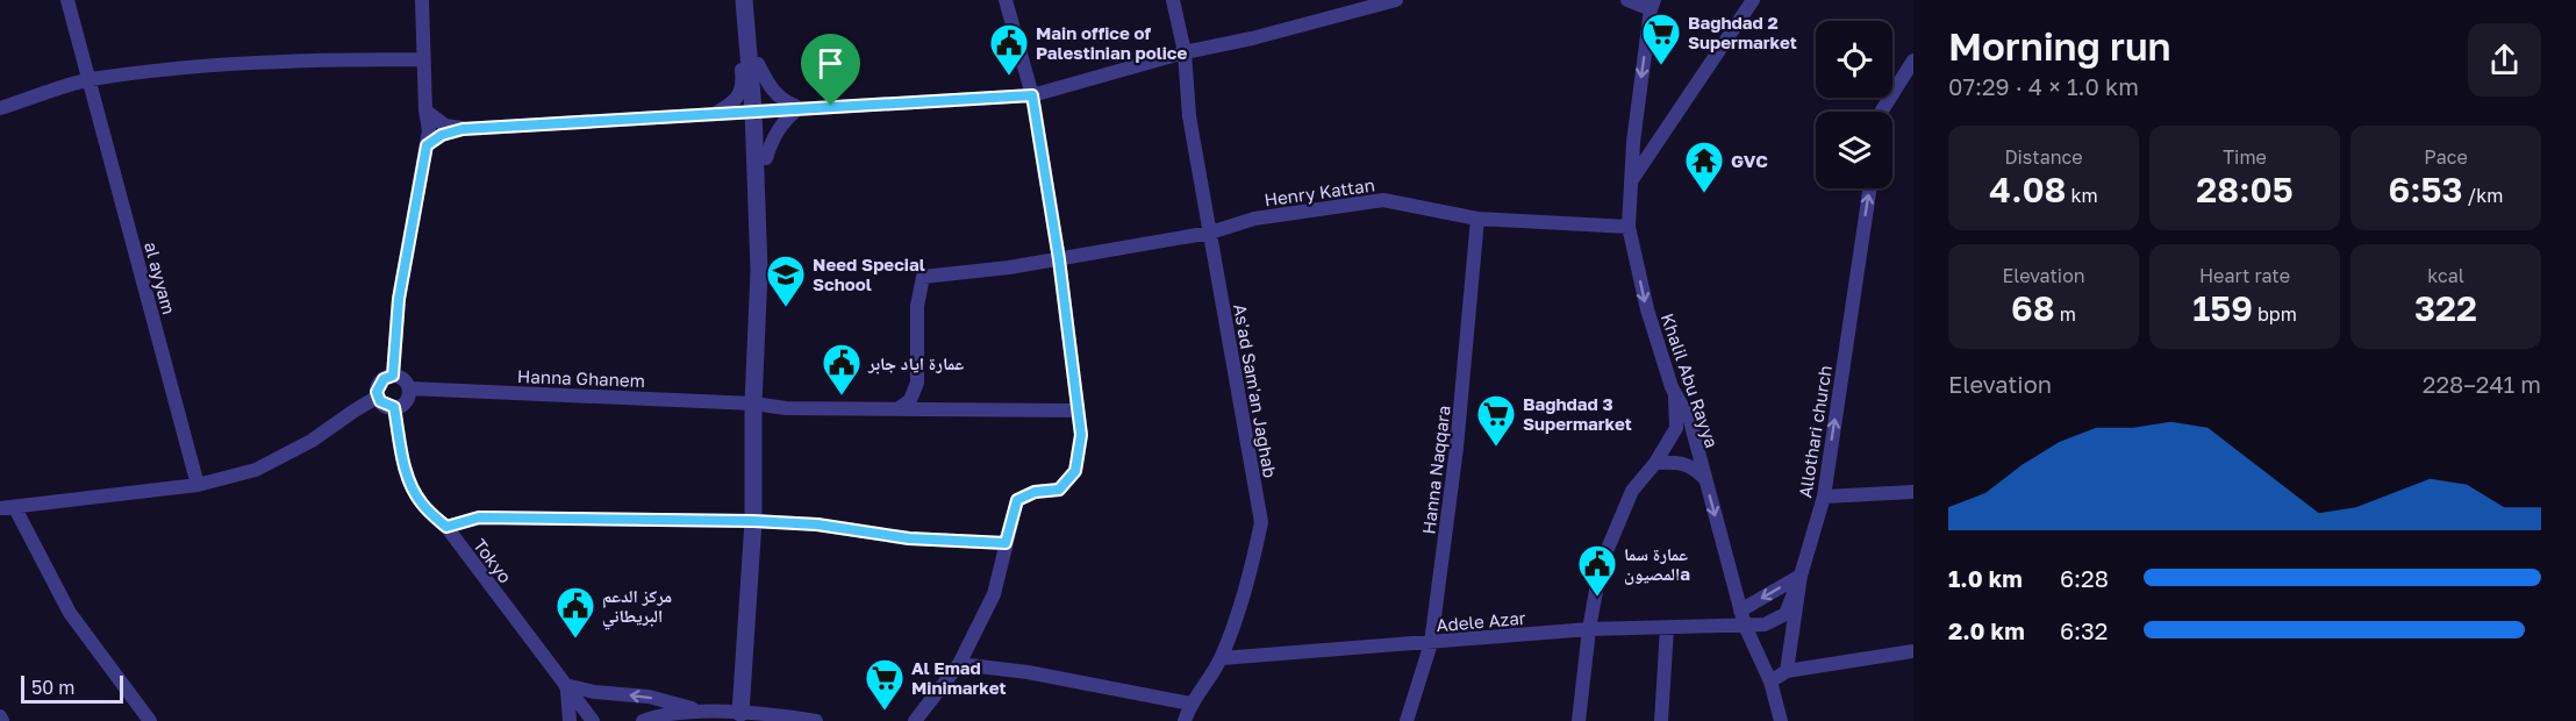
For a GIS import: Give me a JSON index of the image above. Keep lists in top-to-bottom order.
{
  "streets": {
    "street": [
      "Henry Kattan",
      "al ayyam",
      "Hanna Ghanem",
      "Khalil Abu Rayya",
      "As'ad Sam'an Jaghab",
      "Allothari church",
      "Hanna Naqqara",
      "Tokyo",
      "Adele Azar"
    ]
  },
  "crossings": [
    ["Henry Kattan", "Hanna Ghanem"],
    ["Henry Kattan", "Khalil Abu Rayya"],
    ["Henry Kattan", "As'ad Sam'an Jaghab"],
    ["Henry Kattan", "Hanna Naqqara"],
    ["Hanna Ghanem", "Tokyo"],
    ["Khalil Abu Rayya", "Adele Azar"],
    ["As'ad Sam'an Jaghab", "Adele Azar"],
    ["Allothari church", "Adele Azar"],
    ["Hanna Naqqara", "Adele Azar"]
  ],
  "one_way": ["Khalil Abu Rayya", "Allothari church"],
  "places": {
    "supermarket": ["Baghdad 2 Supermarket", "Baghdad 3 Supermarket", "Al Emad Minimarket"],
    "public building": [
      "Main office of Palestinian police",
      "عمارة اياد جابر",
      "عمارة سما المصيونa",
      "مركز الدعم البريطاني"
    ],
    "temple": ["GVC"],
    "school or university": ["Need Special School"]
  },
  "scale_bar": "50 m",
  "page": {
    "heading": ["Morning run", "07:29 · 4 × 1.0 km"],
    "stats": [
      ["Distance", "4.08 km"],
      ["Time", "28:05"],
      ["Pace", "6:53 /km"],
      ["Elevation", "68 m"],
      ["Heart rate", "159 bpm"],
      ["kcal", "322"]
    ],
    "chart": ["Elevation", "228–241 m"],
    "list": [
      {
        "name": "1.0 km",
        "note": "6:28"
      },
      {
        "name": "2.0 km",
        "note": "6:32"
      }
    ],
    "scale": "50 m"
  }
}
